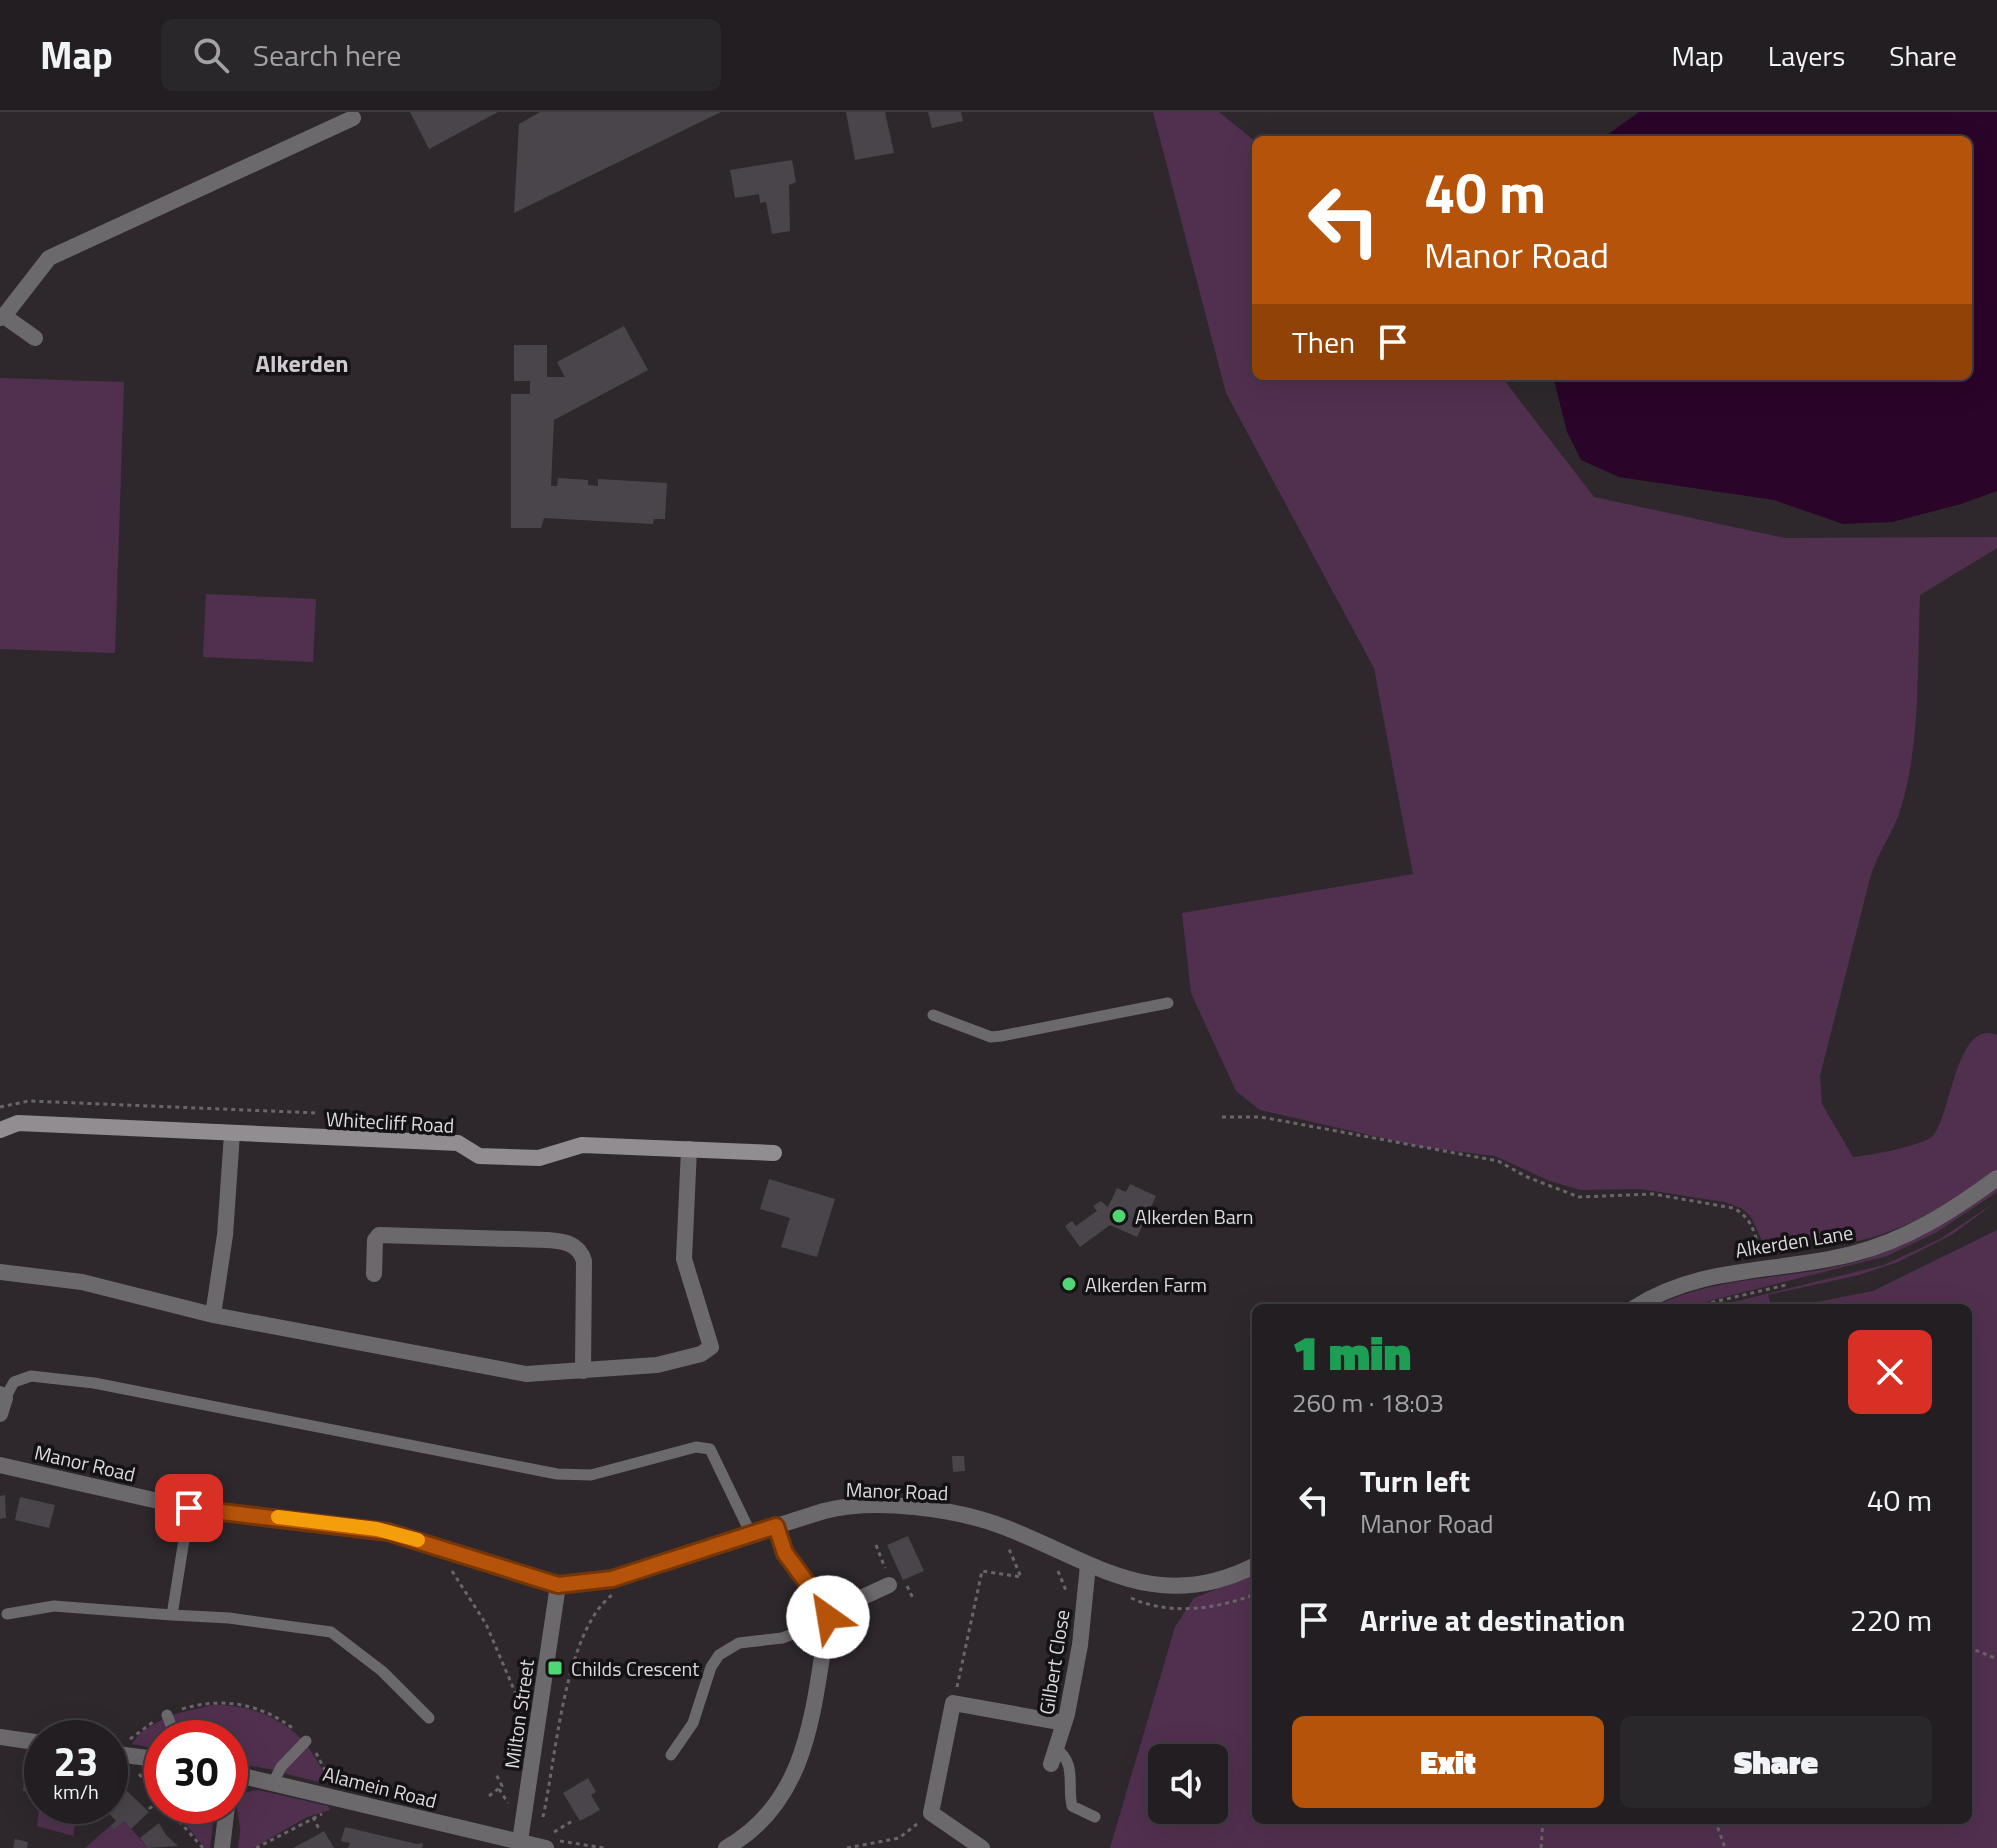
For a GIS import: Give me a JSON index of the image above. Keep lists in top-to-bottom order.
{
  "streets": {
    "street": [
      "Whitecliff Road",
      "Alkerden Lane",
      "Manor Road",
      "Gilbert Close",
      "Milton Street",
      "Alamein Road"
    ]
  },
  "crossings": [
    ["Manor Road", "Gilbert Close"],
    ["Manor Road", "Milton Street"],
    ["Milton Street", "Alamein Road"]
  ],
  "districts": ["Alkerden"],
  "places": {
    "other": ["Alkerden Barn", "Alkerden Farm"],
    "transit": ["Childs Crescent"]
  },
  "page": {
    "header": "Map",
    "search": "Search here",
    "nav": ["Map", "Layers", "Share"],
    "turn": ["40 m", "Manor Road"],
    "then": "Then",
    "heading": ["1 min", "260 m · 18:03"],
    "list": [
      {
        "name": "Turn left",
        "note": "Manor Road",
        "value": "40 m"
      },
      {
        "name": "Arrive at destination",
        "value": "220 m"
      }
    ],
    "buttons": ["Exit", "Share"],
    "speed": "23 km/h",
    "limit": "30"
  }
}
